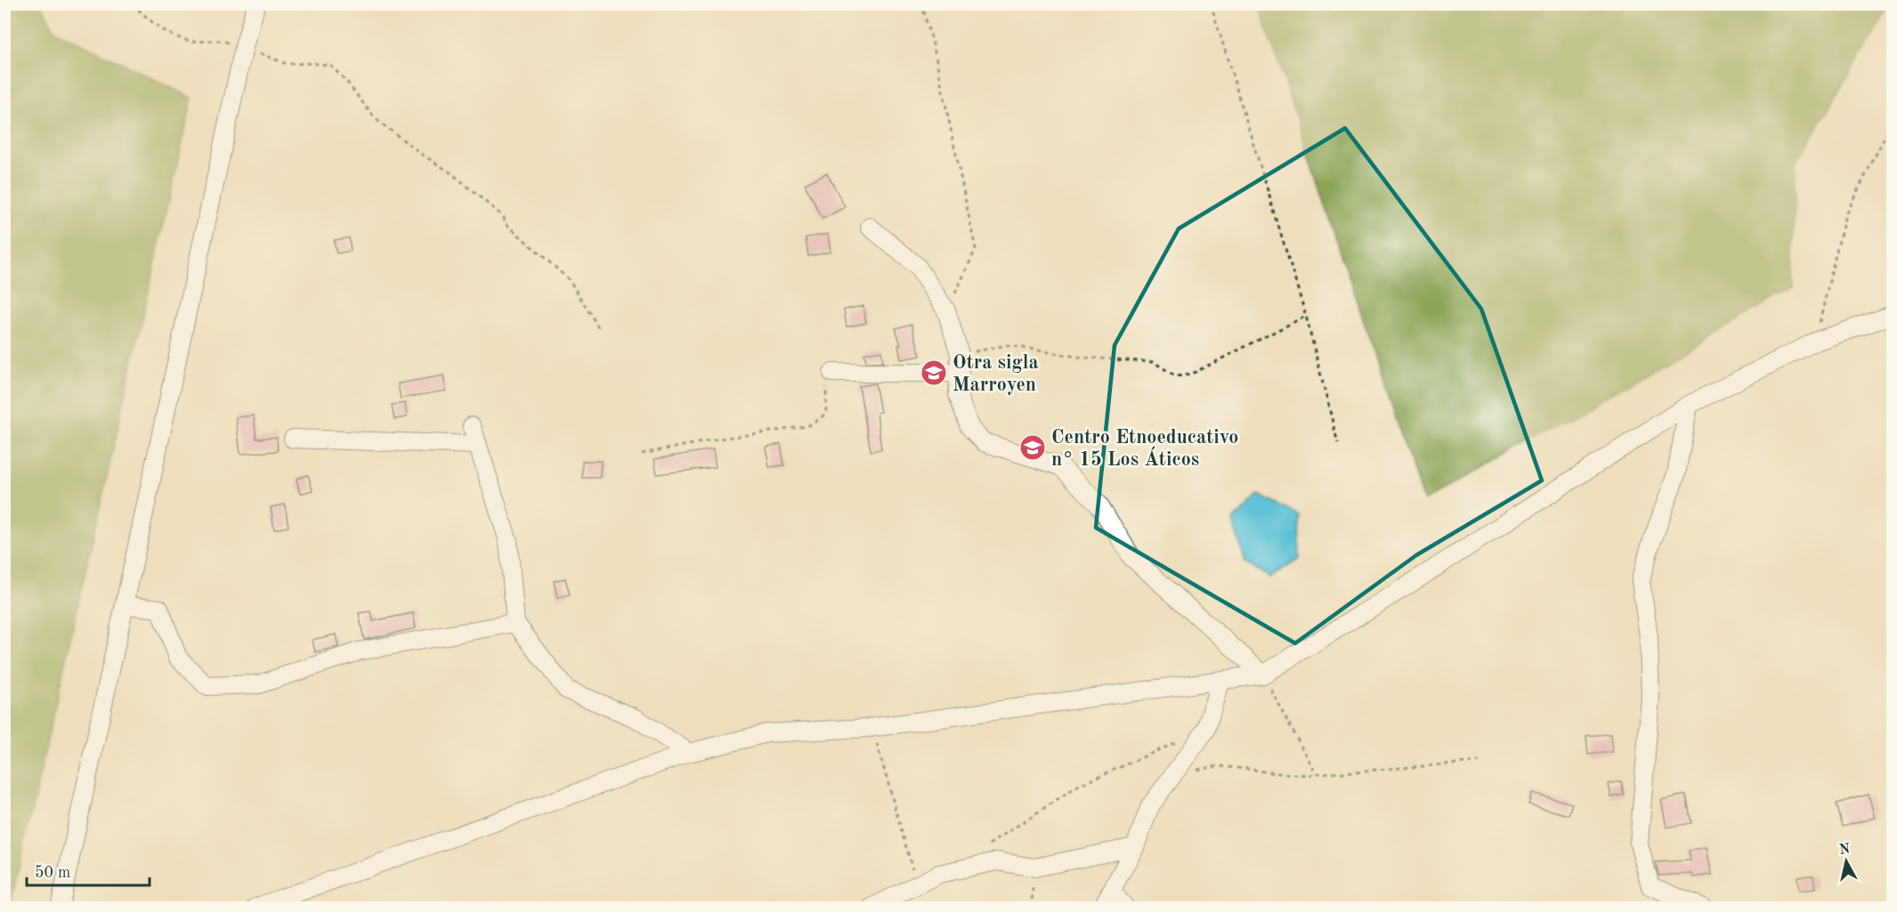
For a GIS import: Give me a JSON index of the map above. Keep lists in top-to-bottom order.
{
  "places": {
    "school or university": ["Otra sigla Marroyen", "Centro Etnoeducativo n° 15 Los Áticos"]
  },
  "scale_bar": "50 m",
  "north": "top"
}
